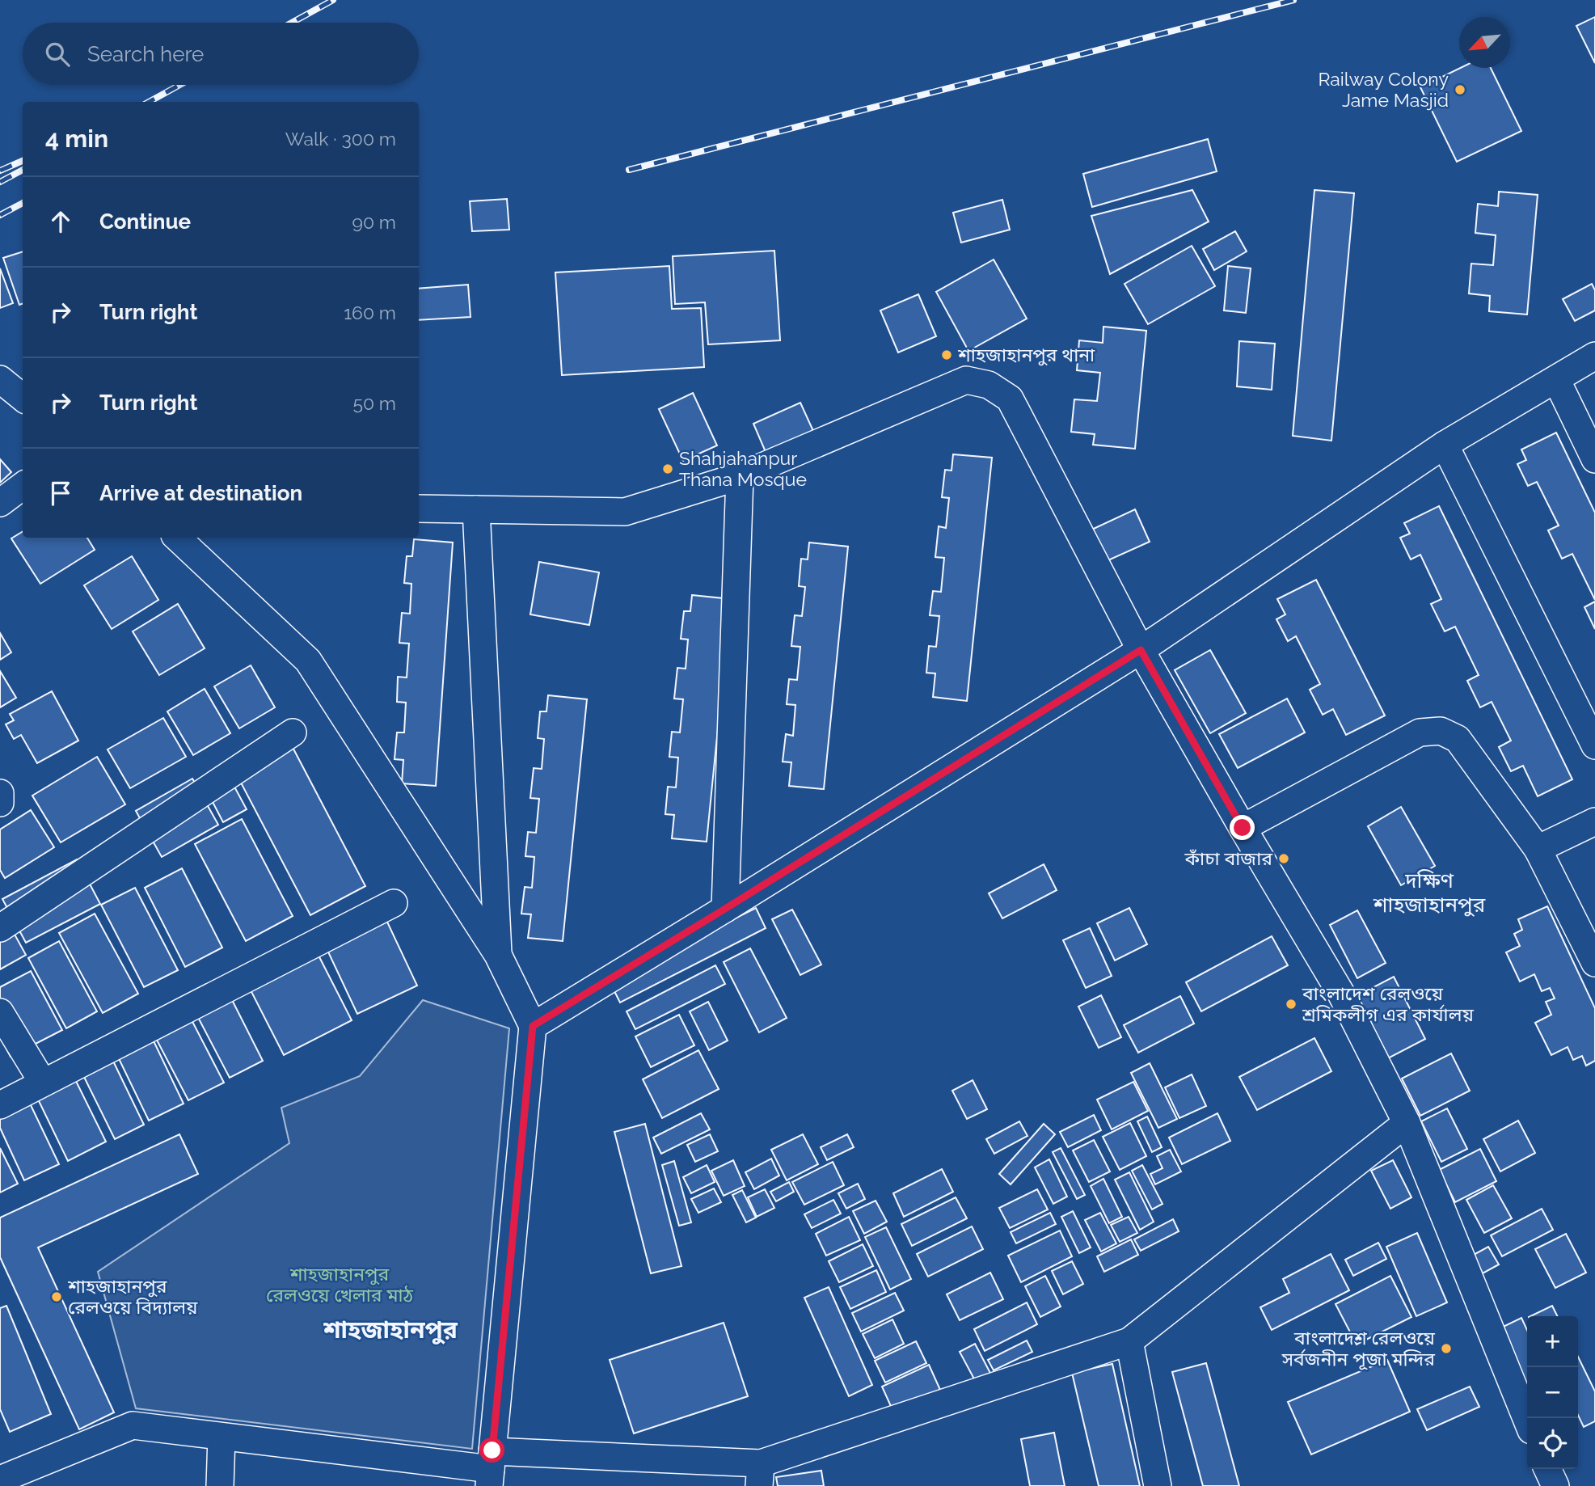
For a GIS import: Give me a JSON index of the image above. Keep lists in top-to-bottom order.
{
  "districts": ["দক্ষিণ শাহজাহানপুর", "শাহজাহানপুর"],
  "parks": ["শাহজাহানপুর রেলওয়ে খেলার মাঠ"],
  "places": [
    "Railway Colony Jame Masjid",
    "শাহজাহানপুর থানা",
    "Shahjahanpur Thana Mosque",
    "কাঁচা বাজার",
    "বাংলাদেশ রেলওয়ে শ্রমিকলীগ এর কার্যালয়",
    "শাহজাহানপুর রেলওয়ে বিদ্যালয়",
    "বাংলাদেশ রেলওয়ে সর্বজনীন পূজা মন্দির"
  ],
  "north": "bottom left",
  "page": {
    "search": "Search here",
    "heading": ["4 min", "Walk · 300 m"],
    "list": [
      ["Continue", "90 m"],
      ["Turn right", "160 m"],
      ["Turn right", "50 m"],
      "Arrive at destination"
    ],
    "map_buttons": ["+", "−"]
  }
}
